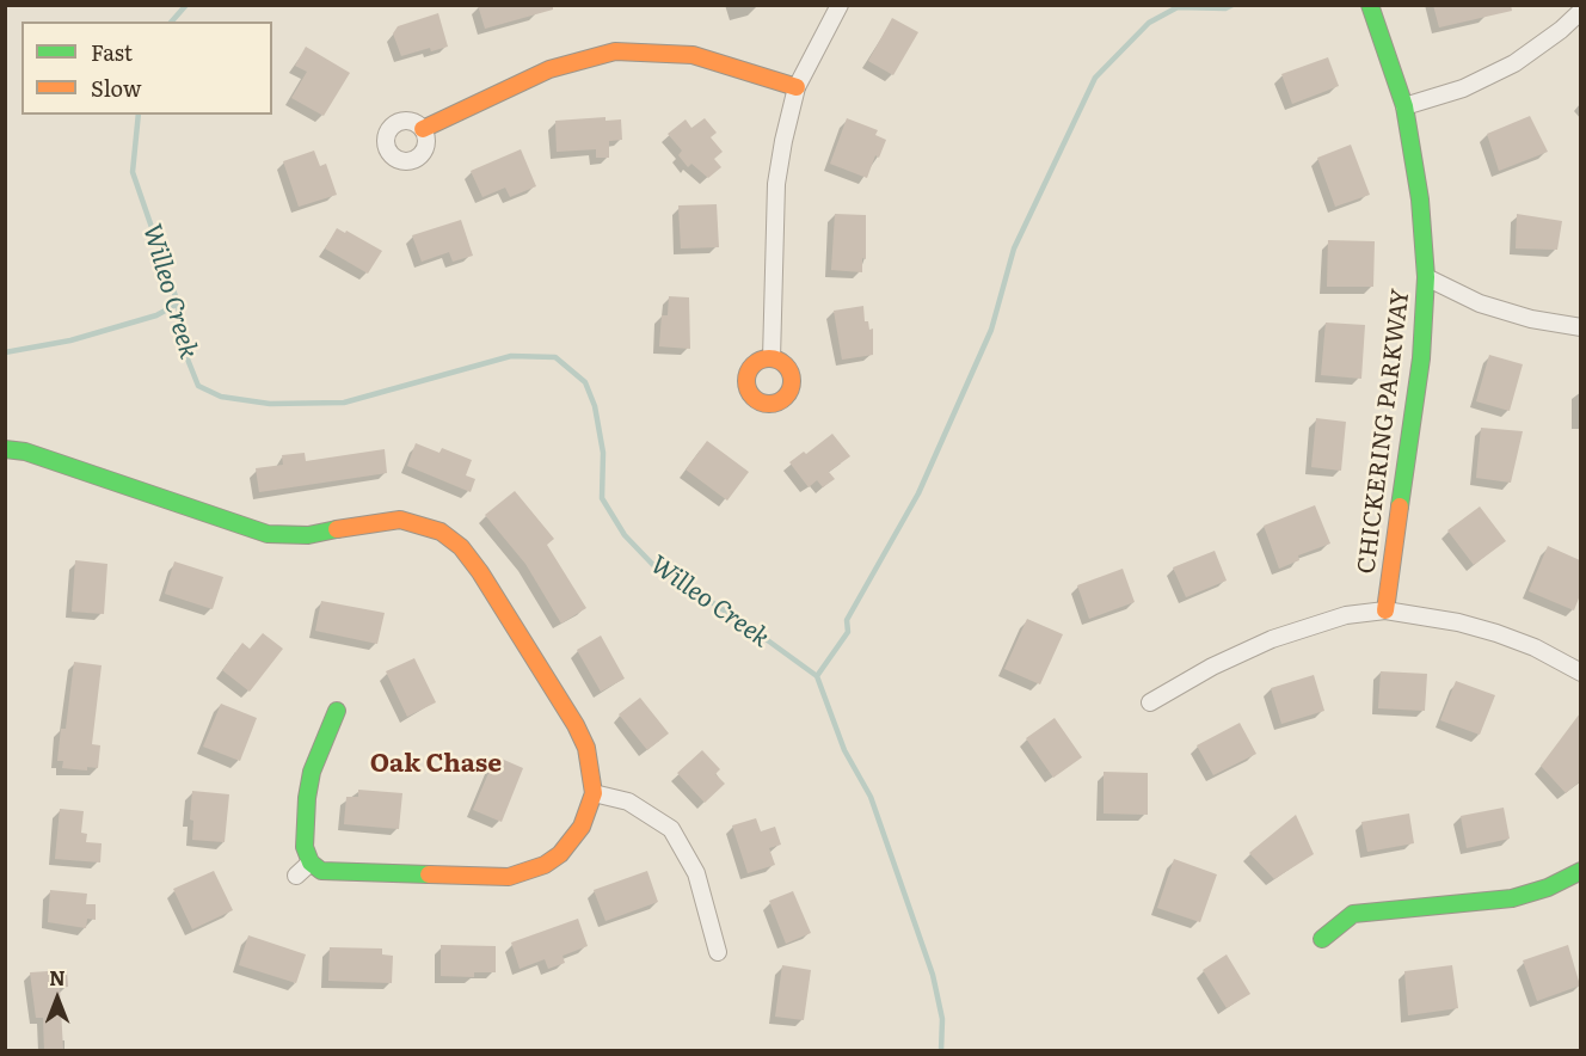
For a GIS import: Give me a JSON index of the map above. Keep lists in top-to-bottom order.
{
  "streets": {
    "street": ["CHICKERING PARKWAY"]
  },
  "districts": ["Oak Chase"],
  "water": ["Willeo Creek"],
  "legend": ["Fast", "Slow"],
  "north": "top"
}
